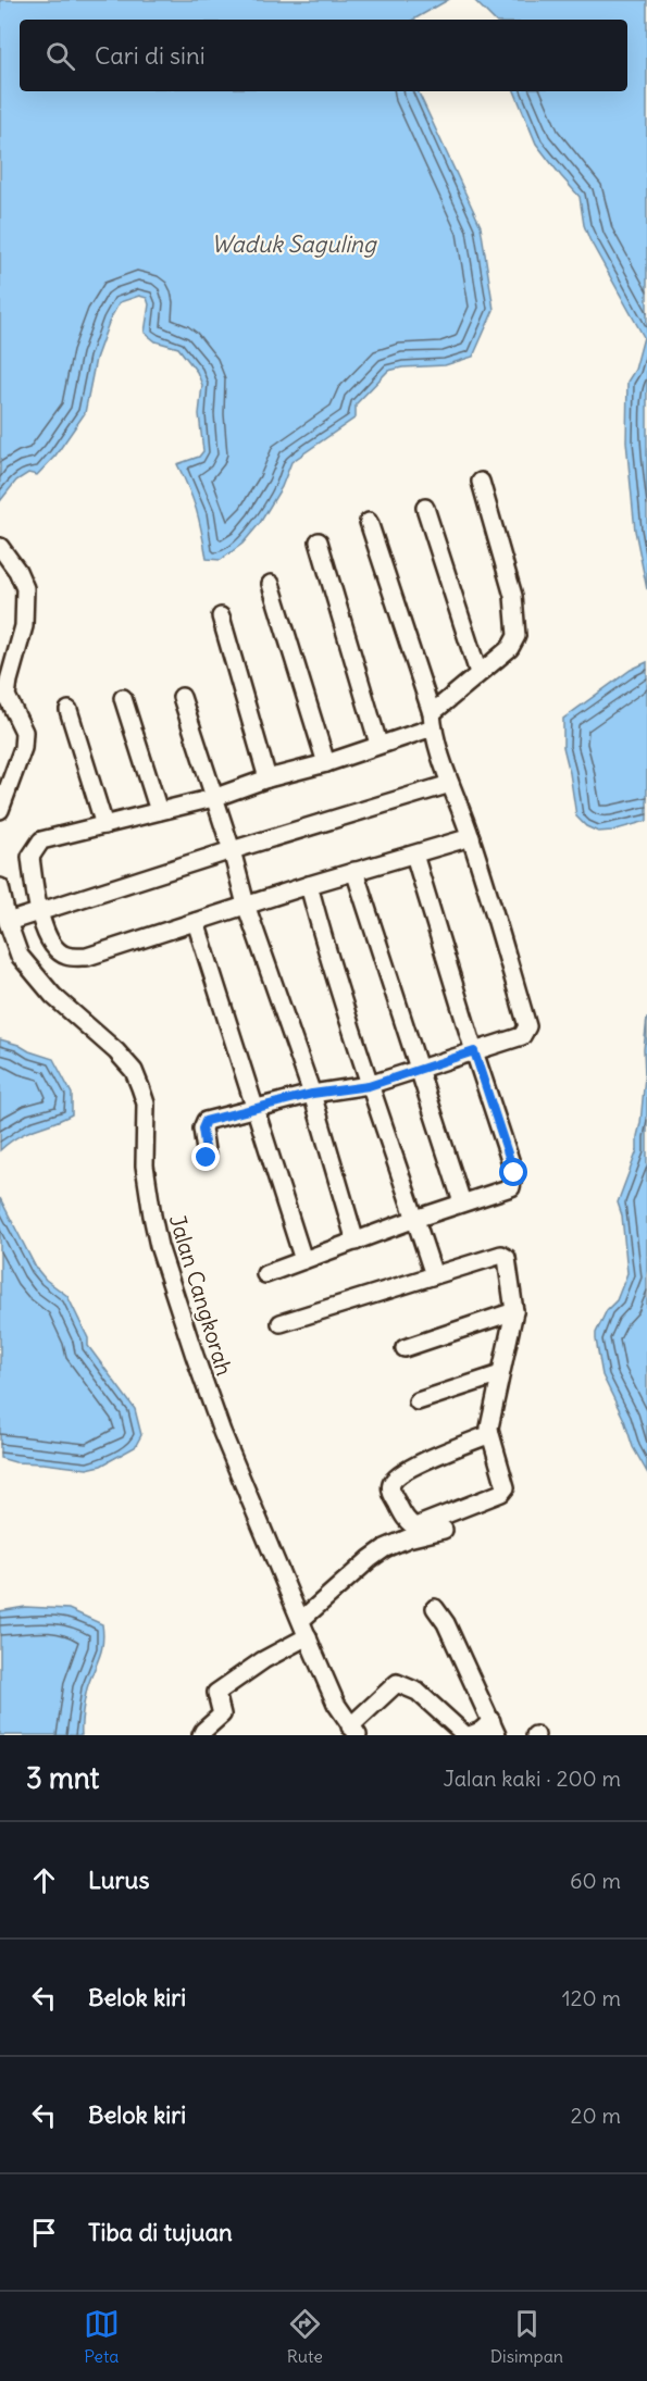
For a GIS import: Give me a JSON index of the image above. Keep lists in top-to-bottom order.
{
  "streets": {
    "street": ["Jalan Cangkorah"]
  },
  "water": ["Waduk Saguling"],
  "page": {
    "search": "Cari di sini",
    "heading": ["3 mnt", "Jalan kaki · 200 m"],
    "list": [
      ["Lurus", "60 m"],
      ["Belok kiri", "120 m"],
      ["Belok kiri", "20 m"],
      "Tiba di tujuan"
    ],
    "nav": ["Peta", "Rute", "Disimpan"]
  }
}
